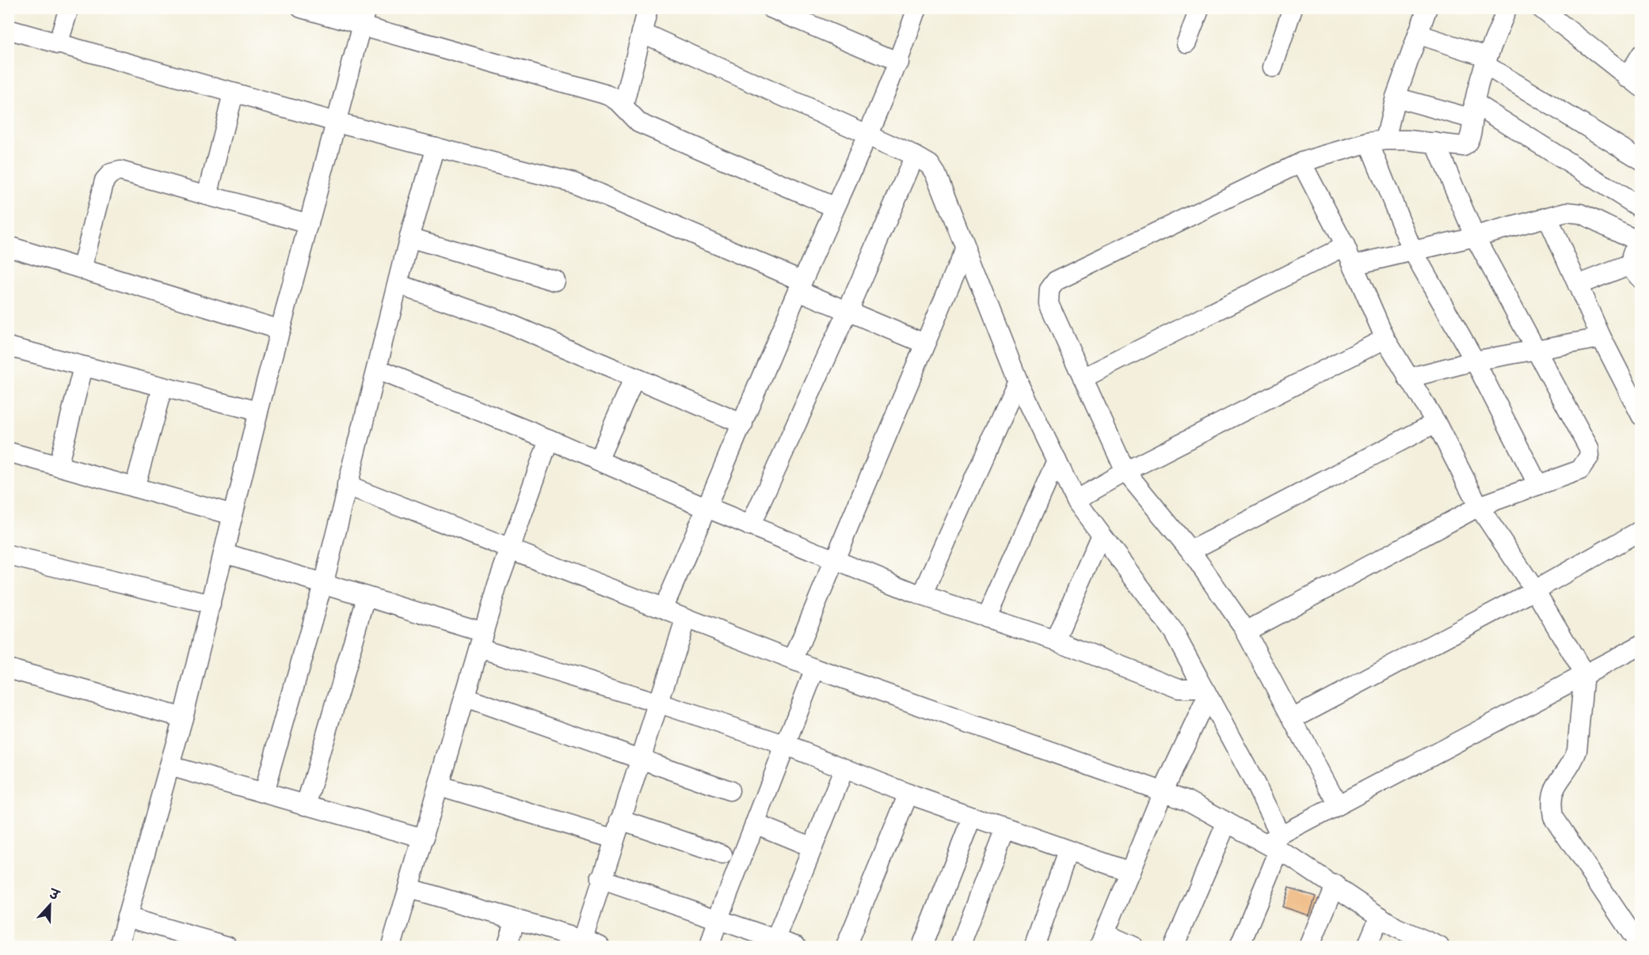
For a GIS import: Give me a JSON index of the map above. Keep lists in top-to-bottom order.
{
  "north": "top"
}
